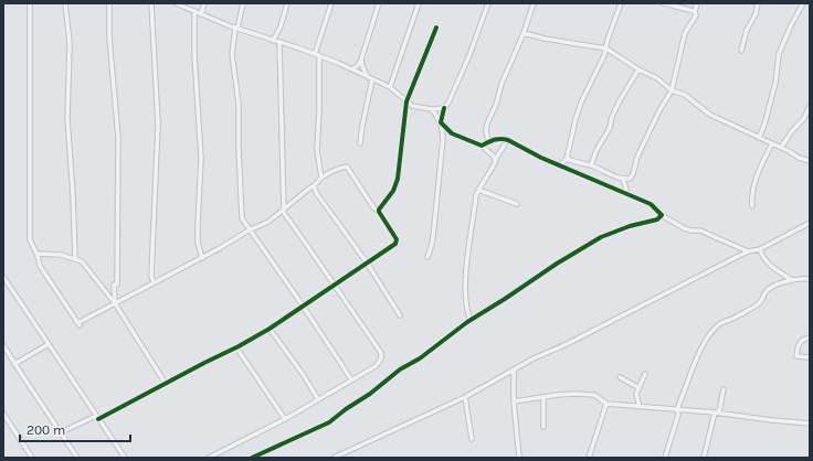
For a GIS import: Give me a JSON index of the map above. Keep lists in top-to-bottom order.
{
  "scale_bar": "200 m"
}
